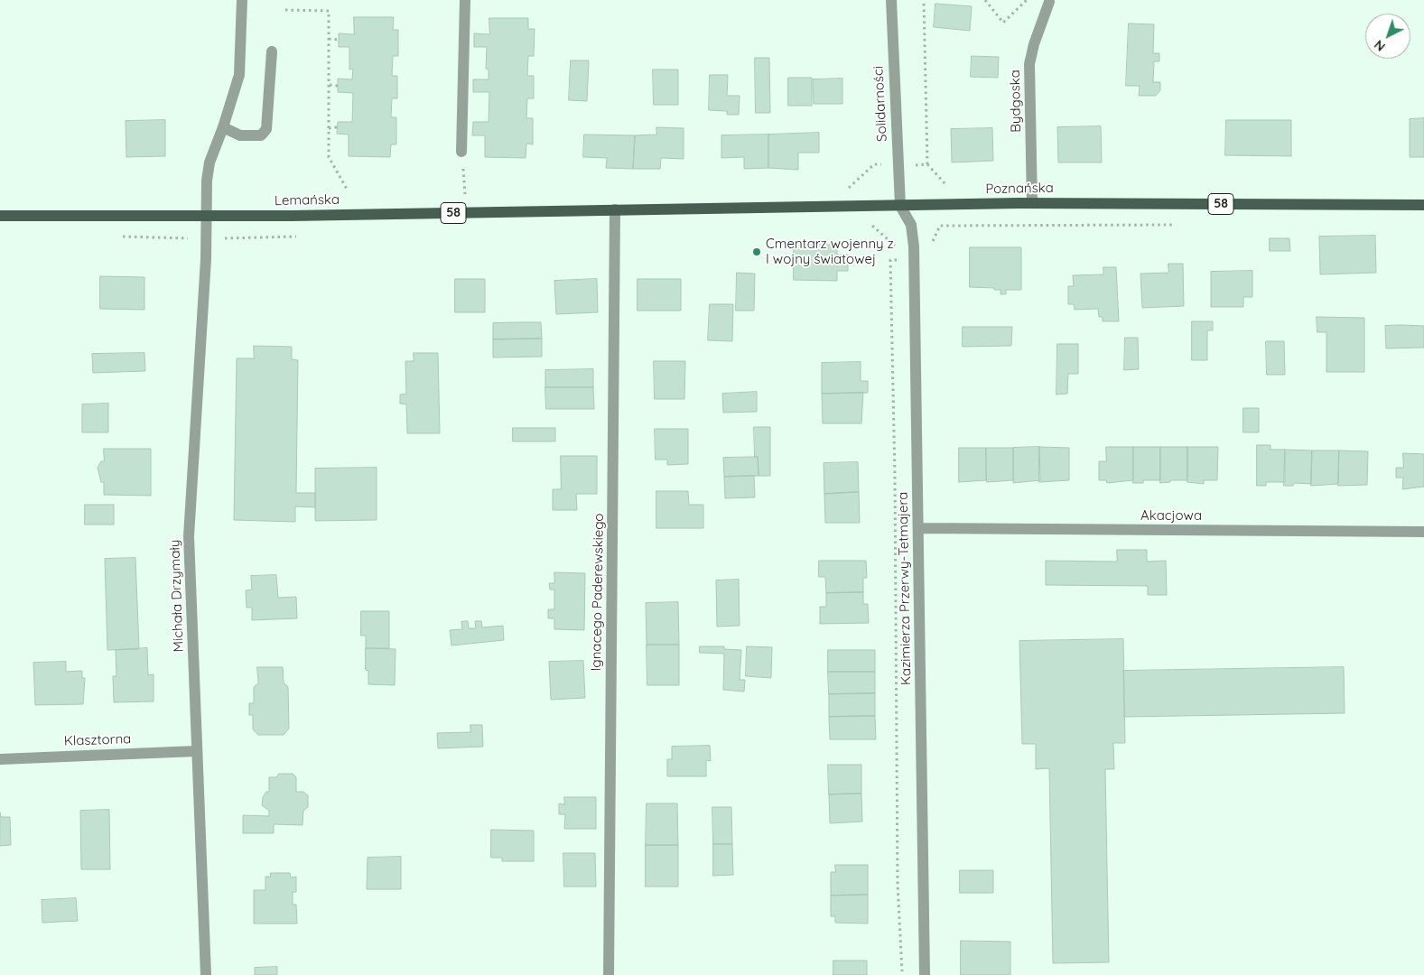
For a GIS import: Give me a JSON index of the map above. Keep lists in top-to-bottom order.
{
  "streets": {
    "main road": ["Poznańska", "Lemańska", "58"],
    "street": [
      "Bydgoska",
      "Solidarności",
      "Akacjowa",
      "Kazimierza Przerwy-Tetmajera",
      "Ignacego Paderewskiego",
      "Michała Drzymały",
      "Klasztorna"
    ]
  },
  "crossings": [
    ["Bydgoska", "Poznańska"],
    ["Solidarności", "Poznańska"],
    ["Solidarności", "Kazimierza Przerwy-Tetmajera"],
    ["Poznańska", "Lemańska"],
    ["Poznańska", "Kazimierza Przerwy-Tetmajera"],
    ["Poznańska", "Ignacego Paderewskiego"],
    ["Lemańska", "Ignacego Paderewskiego"],
    ["Lemańska", "Michała Drzymały"],
    ["Akacjowa", "Kazimierza Przerwy-Tetmajera"],
    ["Michała Drzymały", "Klasztorna"]
  ],
  "places": ["Cmentarz wojenny z I wojny światowej"],
  "north": "bottom left"
}
